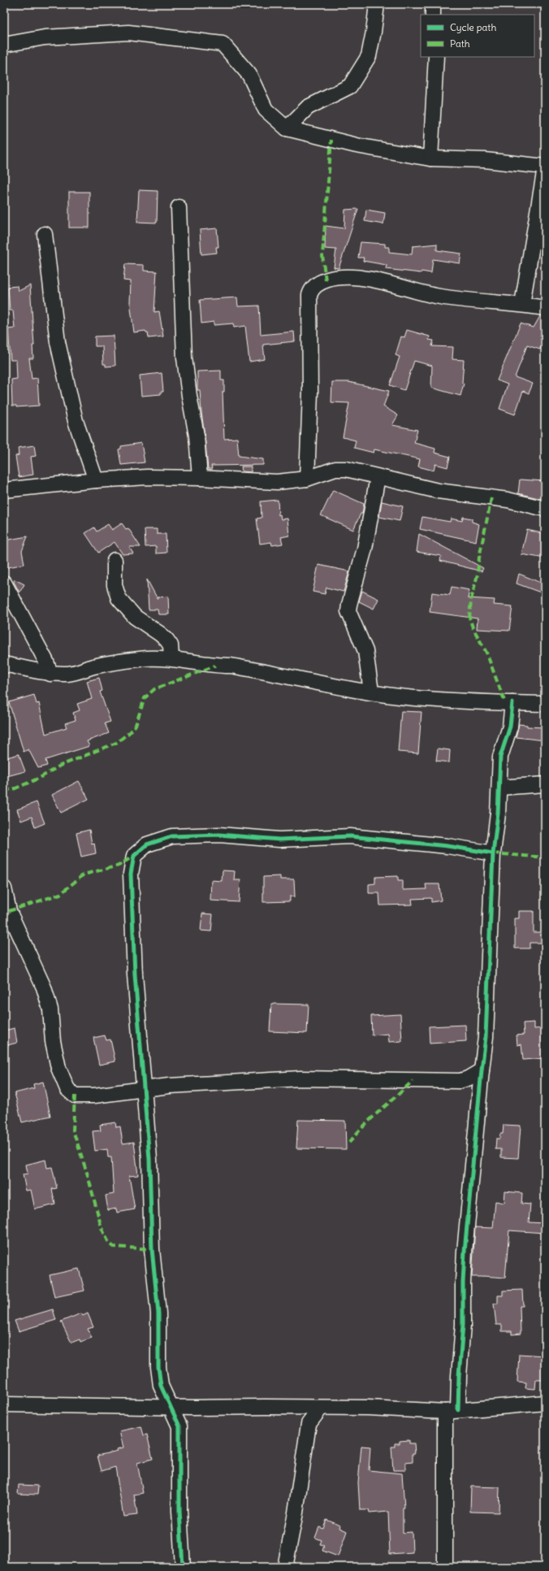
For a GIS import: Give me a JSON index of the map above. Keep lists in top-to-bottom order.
{
  "legend": ["Cycle path", "Path"]
}
